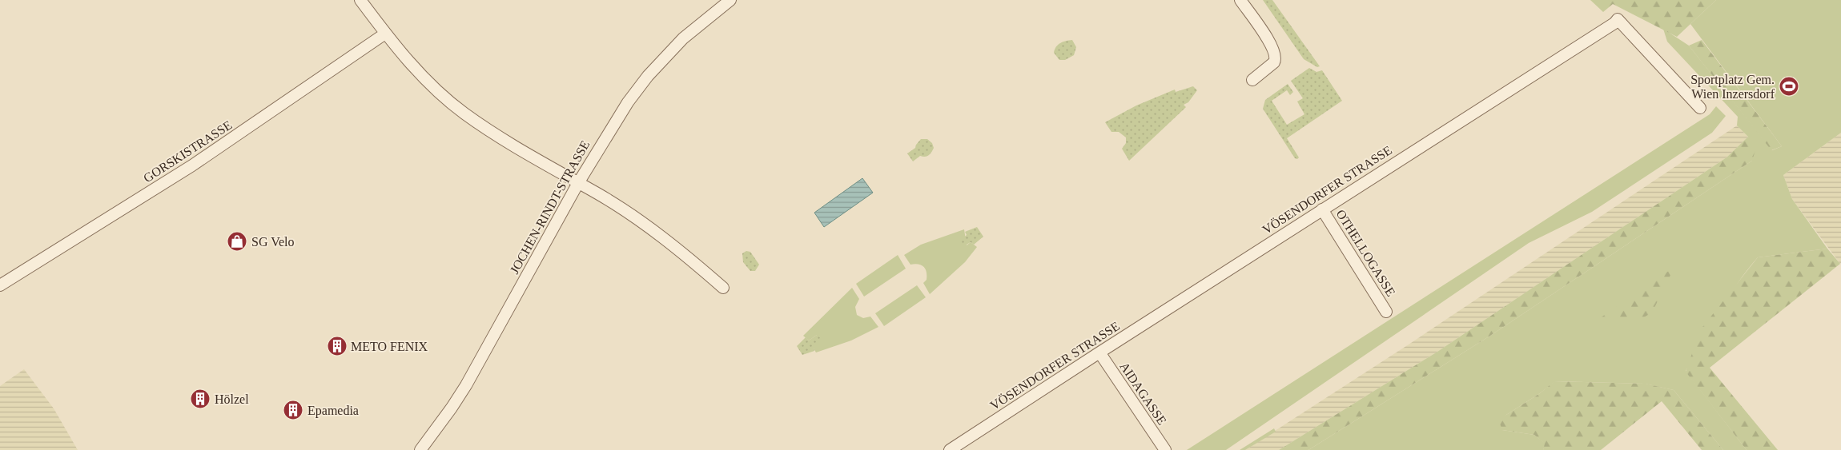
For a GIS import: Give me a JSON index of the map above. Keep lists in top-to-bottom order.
{
  "streets": {
    "street": [
      "GORSKISTRASSE",
      "VÖSENDORFER STRASSE",
      "JOCHEN-RINDT-STRASSE",
      "OTHELLOGASSE",
      "AIDAGASSE"
    ]
  },
  "crossings": [
    ["VÖSENDORFER STRASSE", "OTHELLOGASSE"],
    ["VÖSENDORFER STRASSE", "AIDAGASSE"]
  ],
  "places": {
    "sports": ["Sportplatz Gem. Wien Inzersdorf"],
    "shop": ["SG Velo"],
    "building": ["METO FENIX", "Hölzel", "Epamedia"]
  }
}
